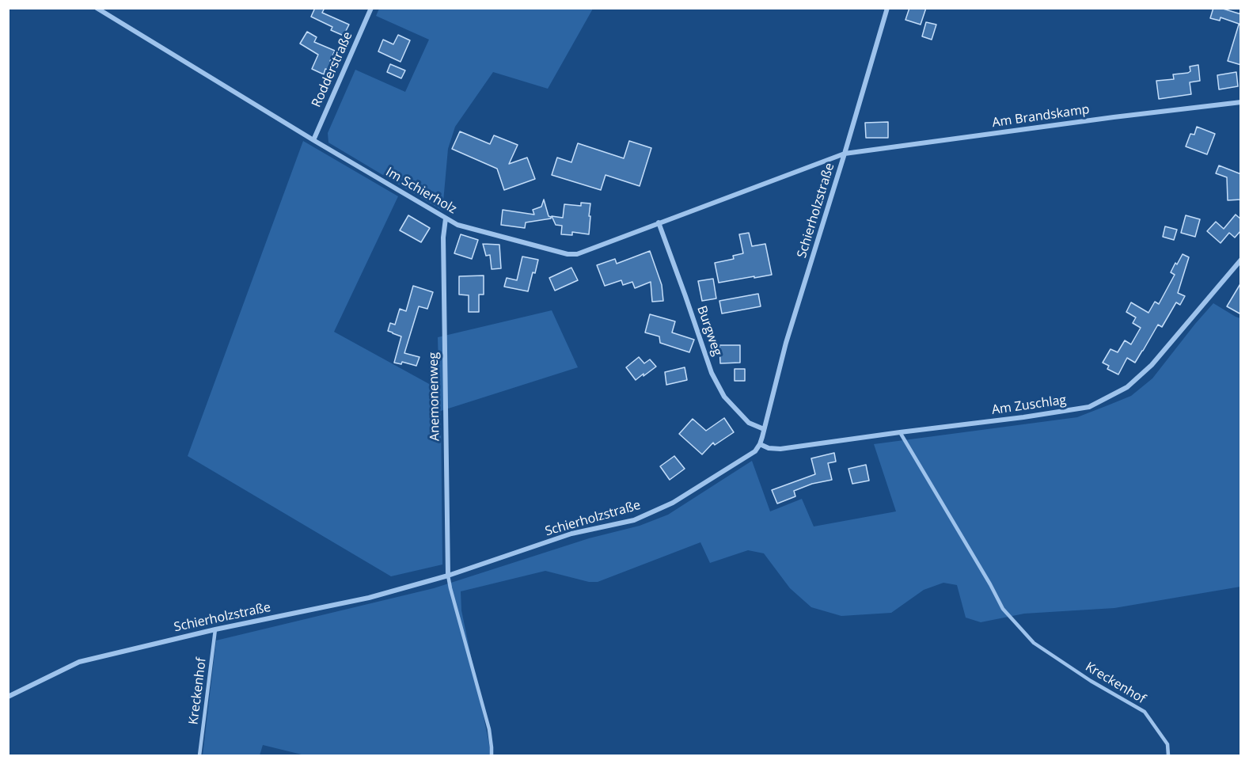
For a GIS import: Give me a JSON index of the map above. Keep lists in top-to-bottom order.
{
  "streets": {
    "street": [
      "Rodderstraße",
      "Am Brandskamp",
      "Im Schierholz",
      "Schierholzstraße",
      "Burgweg",
      "Anemonenweg",
      "Am Zuschlag"
    ],
    "lane": ["Kreckenhof"]
  },
  "crossings": [
    ["Rodderstraße", "Im Schierholz"],
    ["Am Brandskamp", "Im Schierholz"],
    ["Am Brandskamp", "Schierholzstraße"],
    ["Im Schierholz", "Schierholzstraße"],
    ["Im Schierholz", "Burgweg"],
    ["Im Schierholz", "Anemonenweg"],
    ["Schierholzstraße", "Burgweg"],
    ["Schierholzstraße", "Anemonenweg"],
    ["Schierholzstraße", "Am Zuschlag"],
    ["Schierholzstraße", "Kreckenhof"],
    ["Am Zuschlag", "Kreckenhof"]
  ]
}
